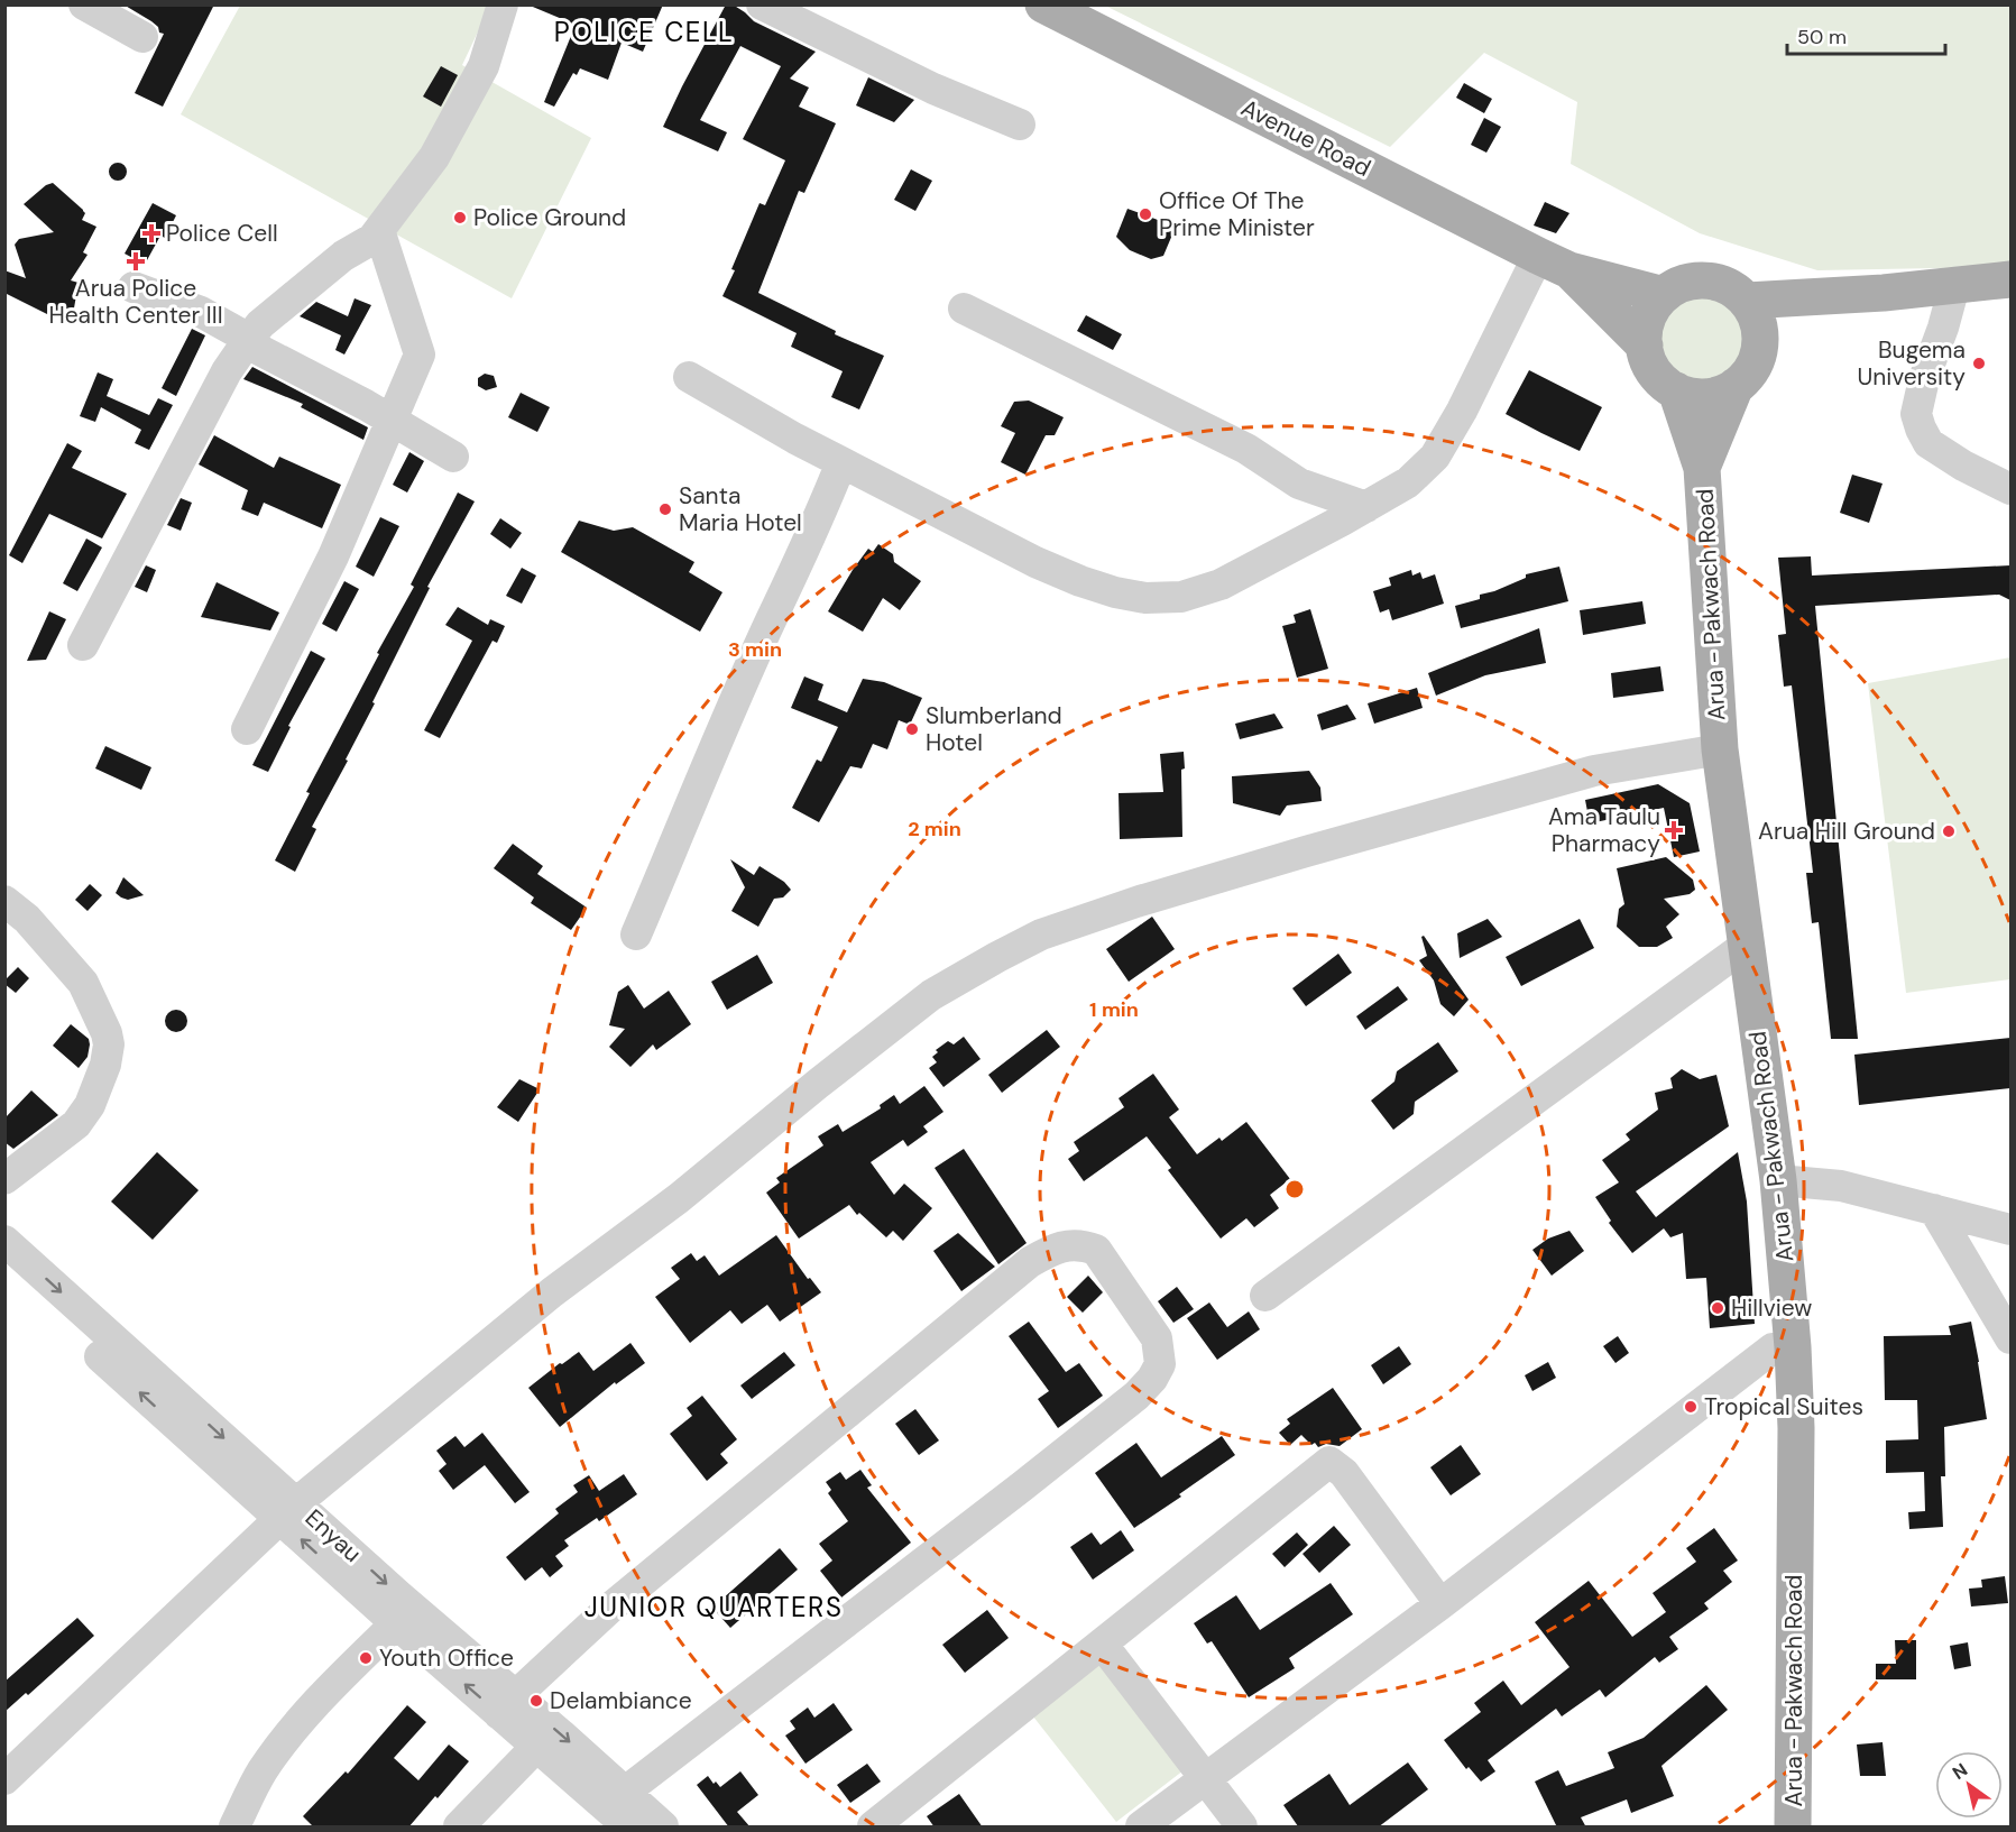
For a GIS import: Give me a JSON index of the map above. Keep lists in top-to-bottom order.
{
  "streets": {
    "main road": ["Avenue Road", "Arua - Pakwach Road"],
    "street": ["Enyau"]
  },
  "crossings": [
    ["Avenue Road", "Arua - Pakwach Road"]
  ],
  "districts": ["POLICE CELL", "JUNIOR QUARTERS"],
  "places": {
    "other": [
      "Office Of The Prime Minister",
      "Police Ground",
      "Bugema University",
      "Santa Maria Hotel",
      "Slumberland Hotel",
      "Arua Hill Ground",
      "Hillview",
      "Tropical Suites",
      "Youth Office",
      "Delambiance"
    ],
    "health": ["Police Cell", "Arua Police Health Center III", "Ama Taulu Pharmacy"]
  },
  "scale_bar": "50 m",
  "north": "top left",
  "rings": ["3 min", "2 min", "1 min"]
}
